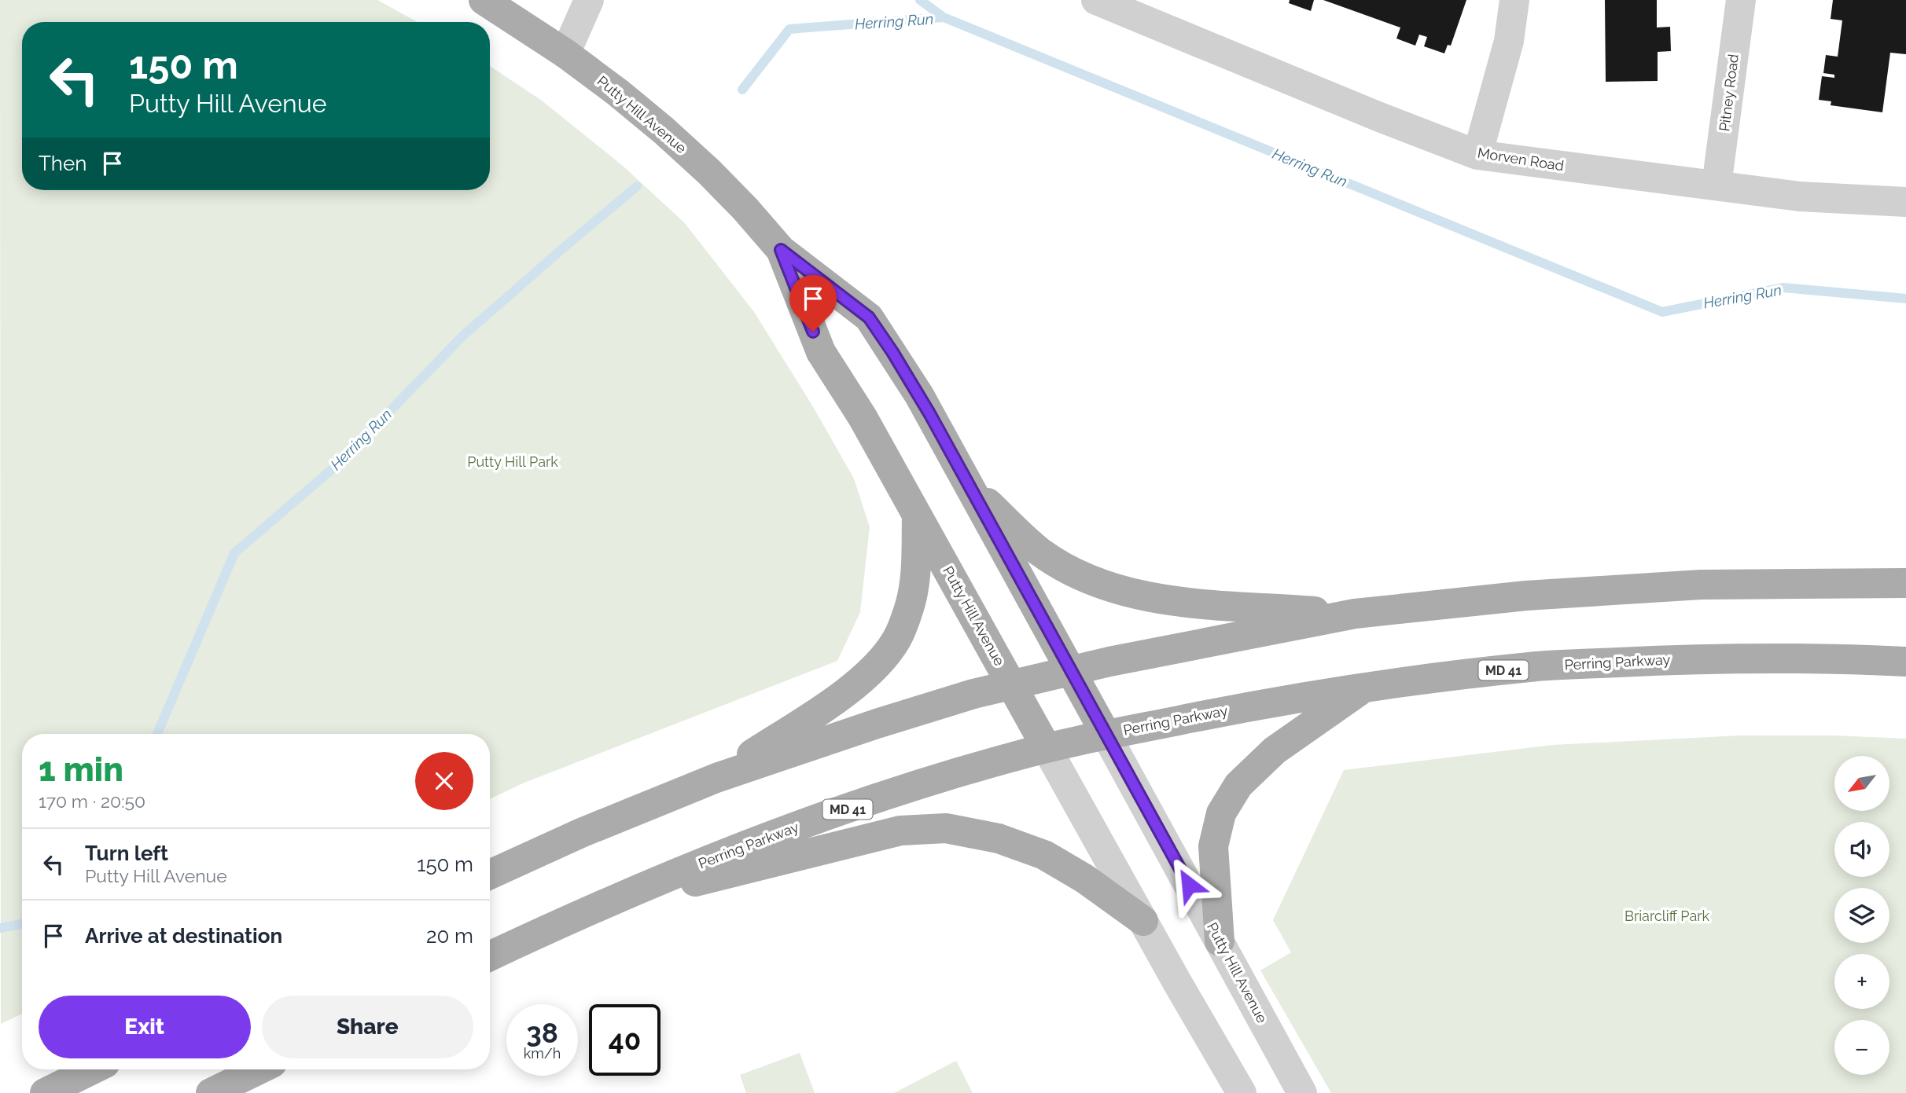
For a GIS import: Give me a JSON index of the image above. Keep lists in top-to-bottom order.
{
  "streets": {
    "main road": ["Putty Hill Avenue", "Perring Parkway", "MD 41"],
    "street": ["Pitney Road", "Morven Road"]
  },
  "crossings": [
    ["Pitney Road", "Morven Road"],
    ["Putty Hill Avenue", "Perring Parkway"]
  ],
  "water": ["Herring Run"],
  "parks": ["Putty Hill Park", "Briarcliff Park"],
  "north": "bottom left",
  "page": {
    "turn": ["150 m", "Putty Hill Avenue"],
    "then": "Then",
    "heading": ["1 min", "170 m · 20:50"],
    "map_buttons": ["+", "−"],
    "list": [
      {
        "name": "Turn left",
        "note": "Putty Hill Avenue",
        "value": "150 m"
      },
      {
        "name": "Arrive at destination",
        "value": "20 m"
      }
    ],
    "buttons": ["Exit", "Share"],
    "speed": "38 km/h",
    "limit": "40"
  }
}
